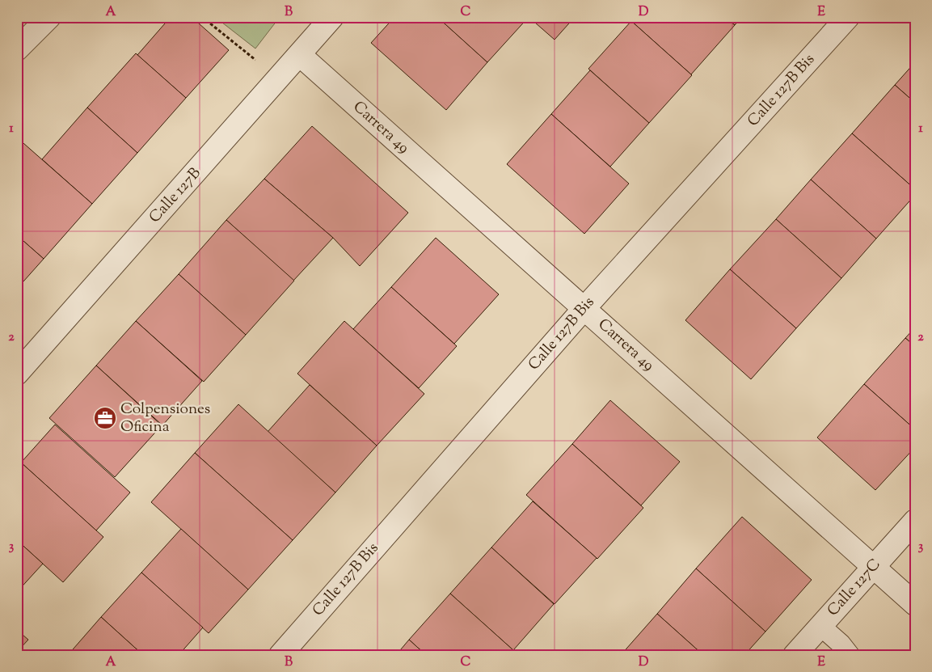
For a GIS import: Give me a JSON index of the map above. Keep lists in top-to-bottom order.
{
  "streets": {
    "street": [
      "Calle 127B Bis",
      "Carrera 49",
      "Calle 127B",
      "Calle 127C"
    ]
  },
  "crossings": [
    ["Calle 127B Bis", "Carrera 49"],
    ["Carrera 49", "Calle 127B"],
    ["Carrera 49", "Calle 127C"]
  ],
  "places": {
    "office": ["Colpensiones Oficina"]
  },
  "grid": {
    "columns": [
      "A",
      "B",
      "C",
      "D",
      "E"
    ],
    "rows": ["1", "2", "3"]
  }
}
